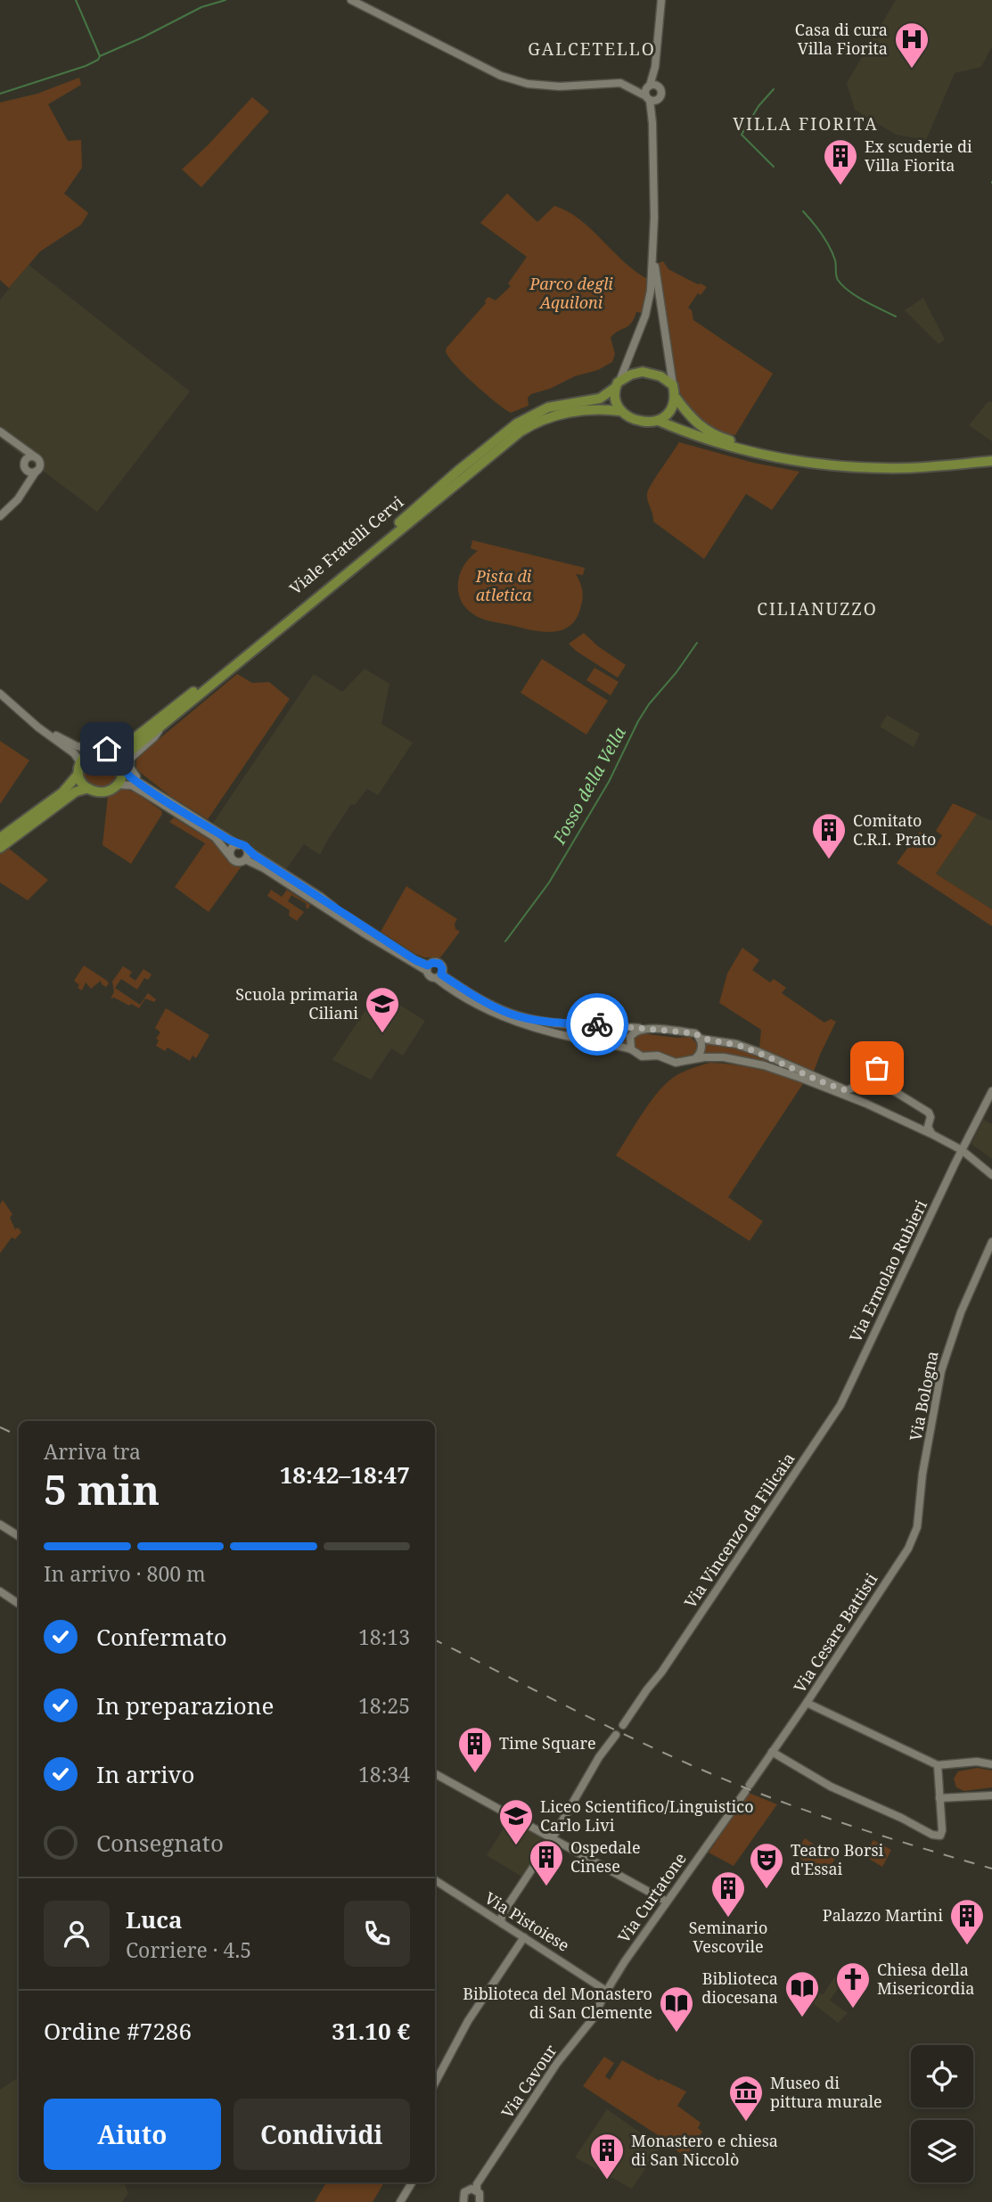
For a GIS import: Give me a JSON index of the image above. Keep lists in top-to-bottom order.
{
  "streets": {
    "main road": ["Viale Fratelli Cervi"],
    "street": [
      "Via Ermolao Rubieri",
      "Via Bologna",
      "Via Vincenzo da Filicaia",
      "Via Cesare Battisti",
      "Via Curtatone",
      "Via Pistoiese",
      "Via Cavour"
    ]
  },
  "crossings": [
    ["Via Ermolao Rubieri", "Via Vincenzo da Filicaia"],
    ["Via Bologna", "Via Cesare Battisti"],
    ["Via Cesare Battisti", "Via Curtatone"],
    ["Via Curtatone", "Via Pistoiese"],
    ["Via Curtatone", "Via Cavour"],
    ["Via Pistoiese", "Via Cavour"]
  ],
  "districts": ["GALCETELLO", "VILLA FIORITA", "CILIANUZZO"],
  "water": ["Fosso della Vella"],
  "parks": ["Parco degli Aquiloni", "Pista di atletica"],
  "places": {
    "hospital": ["Casa di cura Villa Fiorita"],
    "building": [
      "Ex scuderie di Villa Fiorita",
      "Comitato C.R.I. Prato",
      "Time Square",
      "Ospedale Cinese",
      "Seminario Vescovile",
      "Palazzo Martini",
      "Monastero e chiesa di San Niccolò"
    ],
    "school or university": ["Scuola primaria Ciliani", "Liceo Scientifico/Linguistico Carlo Livi"],
    "theatre": ["Teatro Borsi d'Essai"],
    "church": ["Chiesa della Misericordia"],
    "library": ["Biblioteca diocesana", "Biblioteca del Monastero di San Clemente"],
    "museum": ["Museo di pittura murale"]
  },
  "page": {
    "heading": ["5 min", "Arriva tra", "18:42–18:47"],
    "panel": [
      "Luca",
      "Corriere · 4.5",
      "Ordine #7286",
      "31.10 €"
    ],
    "bar": "In arrivo · 800 m",
    "list": [
      ["Confermato", "18:13"],
      ["In preparazione", "18:25"],
      ["In arrivo", "18:34"],
      "Consegnato"
    ],
    "buttons": ["Aiuto", "Condividi"]
  }
}
